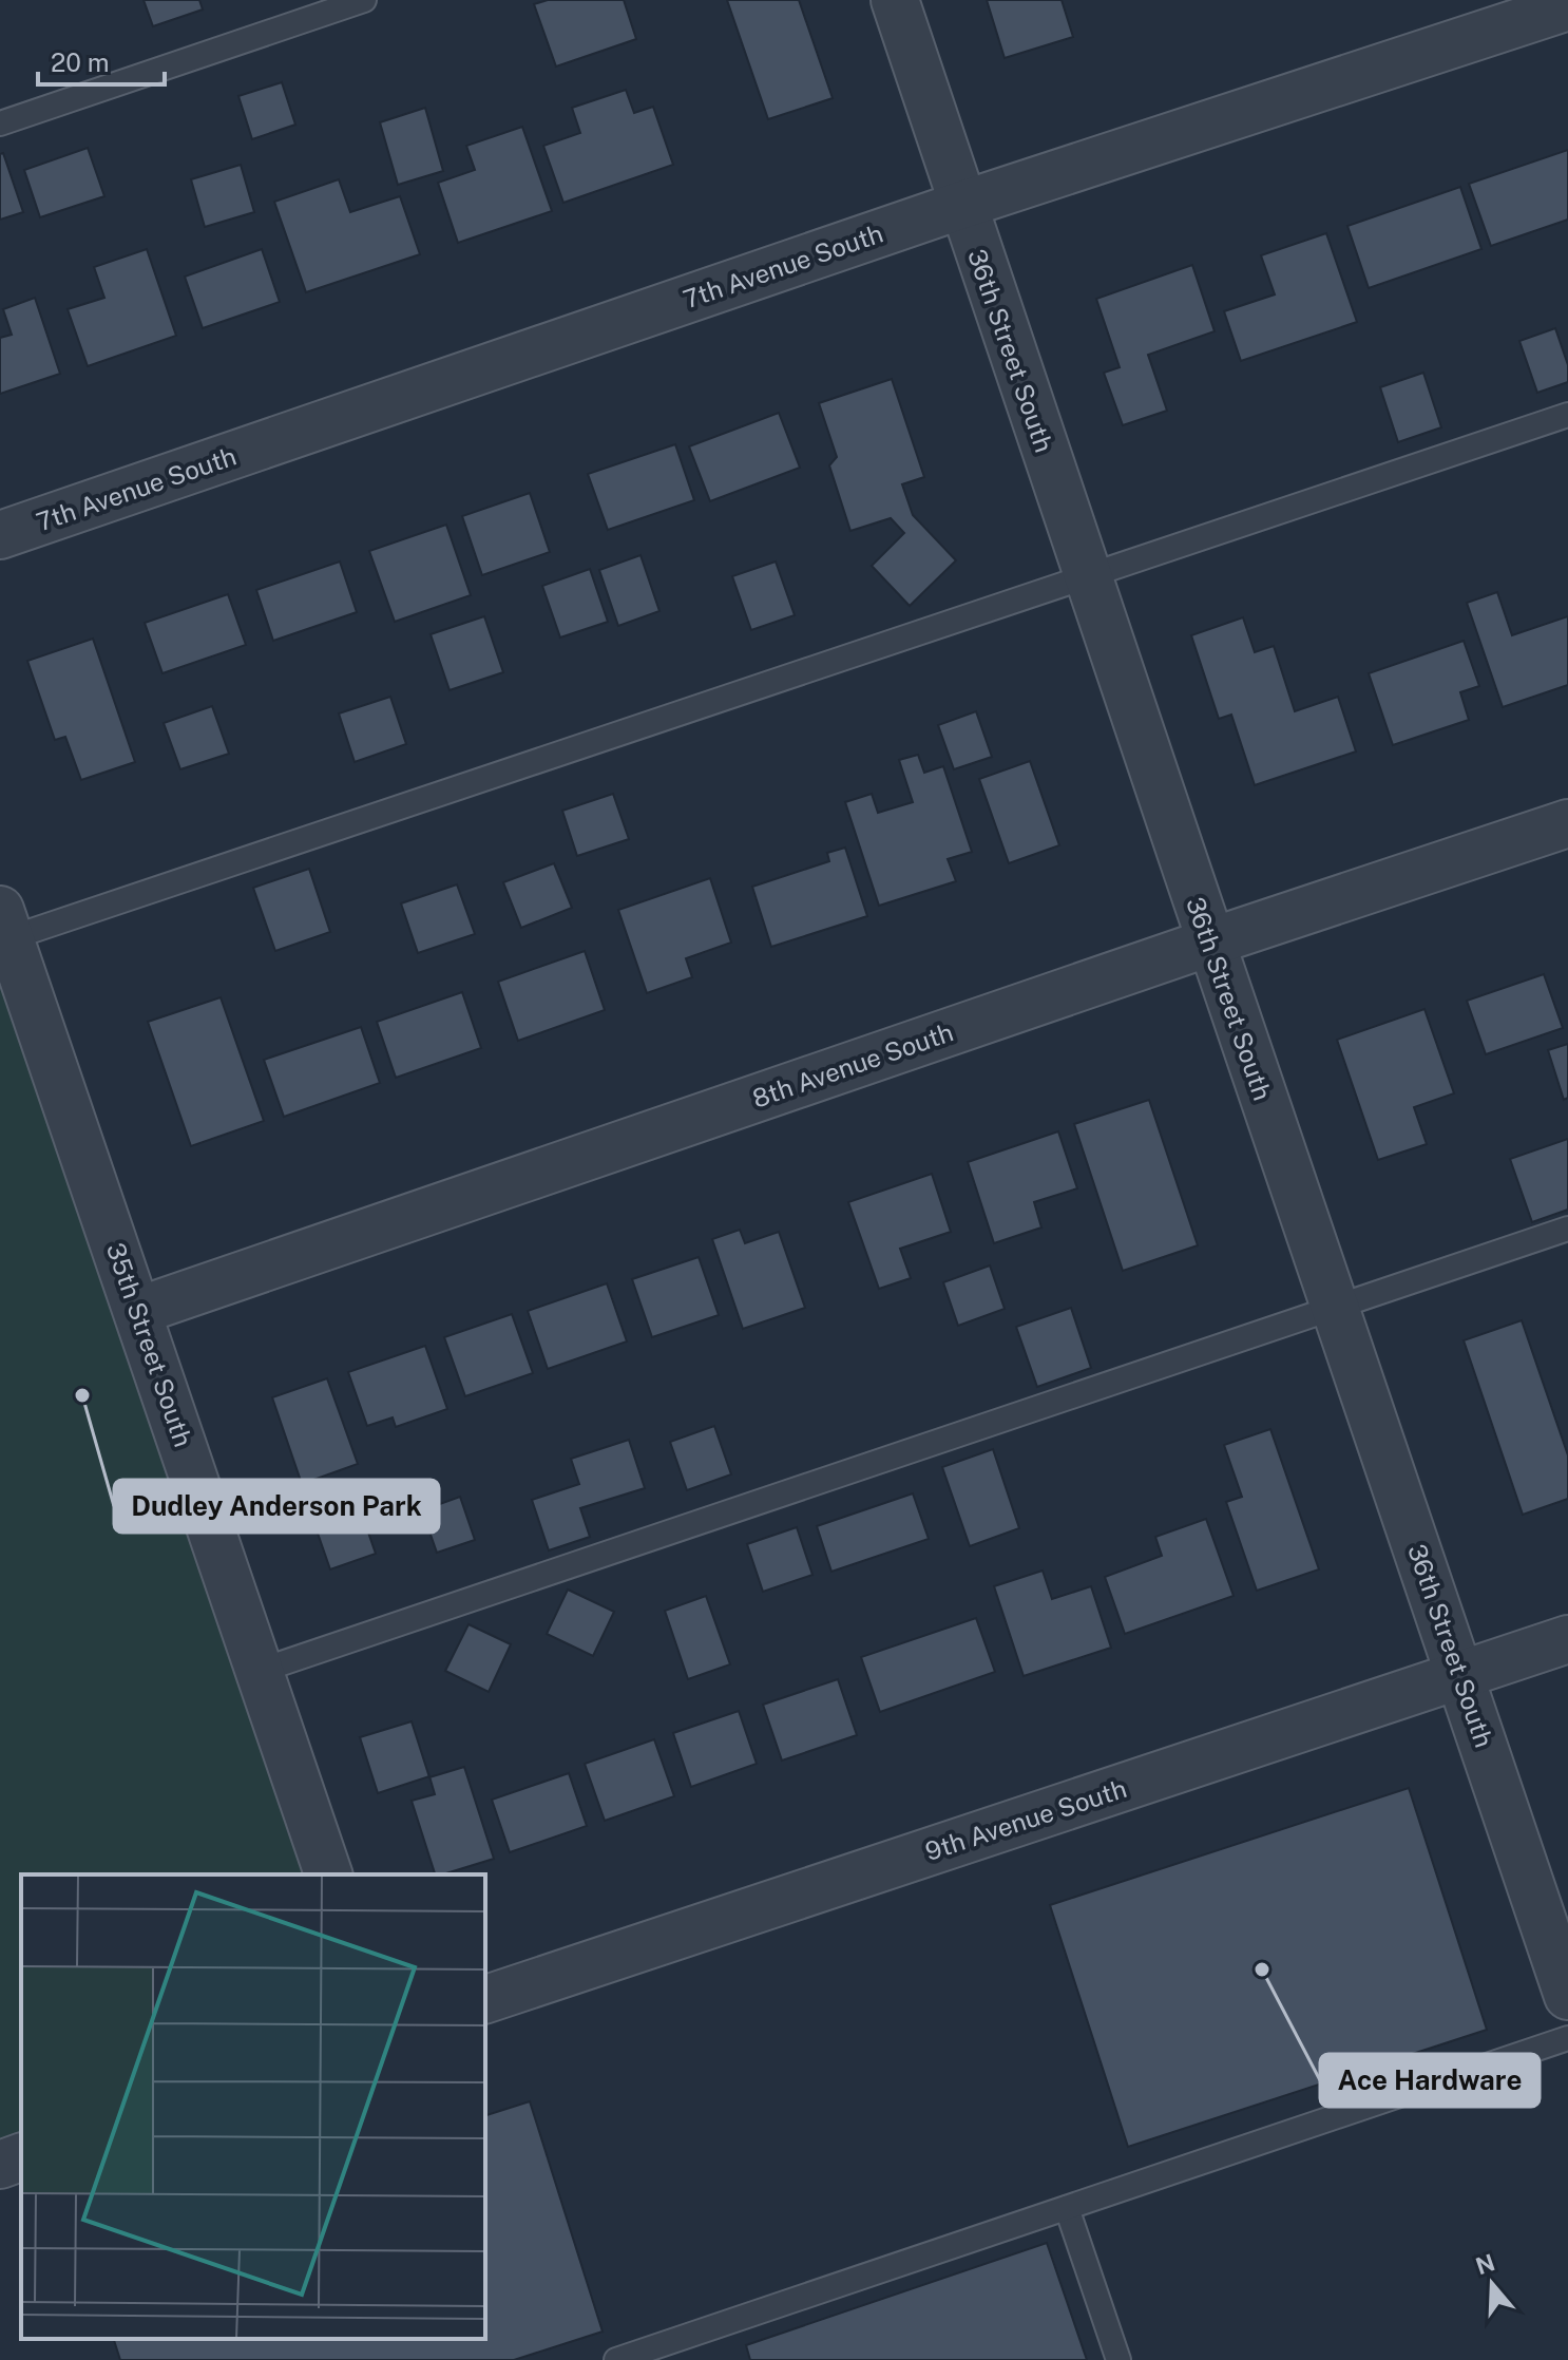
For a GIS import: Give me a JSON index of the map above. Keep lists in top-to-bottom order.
{
  "streets": {
    "street": [
      "7th Avenue South",
      "36th Street South",
      "8th Avenue South",
      "35th Street South",
      "9th Avenue South"
    ]
  },
  "crossings": [
    ["7th Avenue South", "36th Street South"],
    ["36th Street South", "8th Avenue South"],
    ["36th Street South", "9th Avenue South"],
    ["8th Avenue South", "35th Street South"]
  ],
  "places": ["Dudley Anderson Park", "Ace Hardware"],
  "scale_bar": "20 m",
  "north": "top"
}
